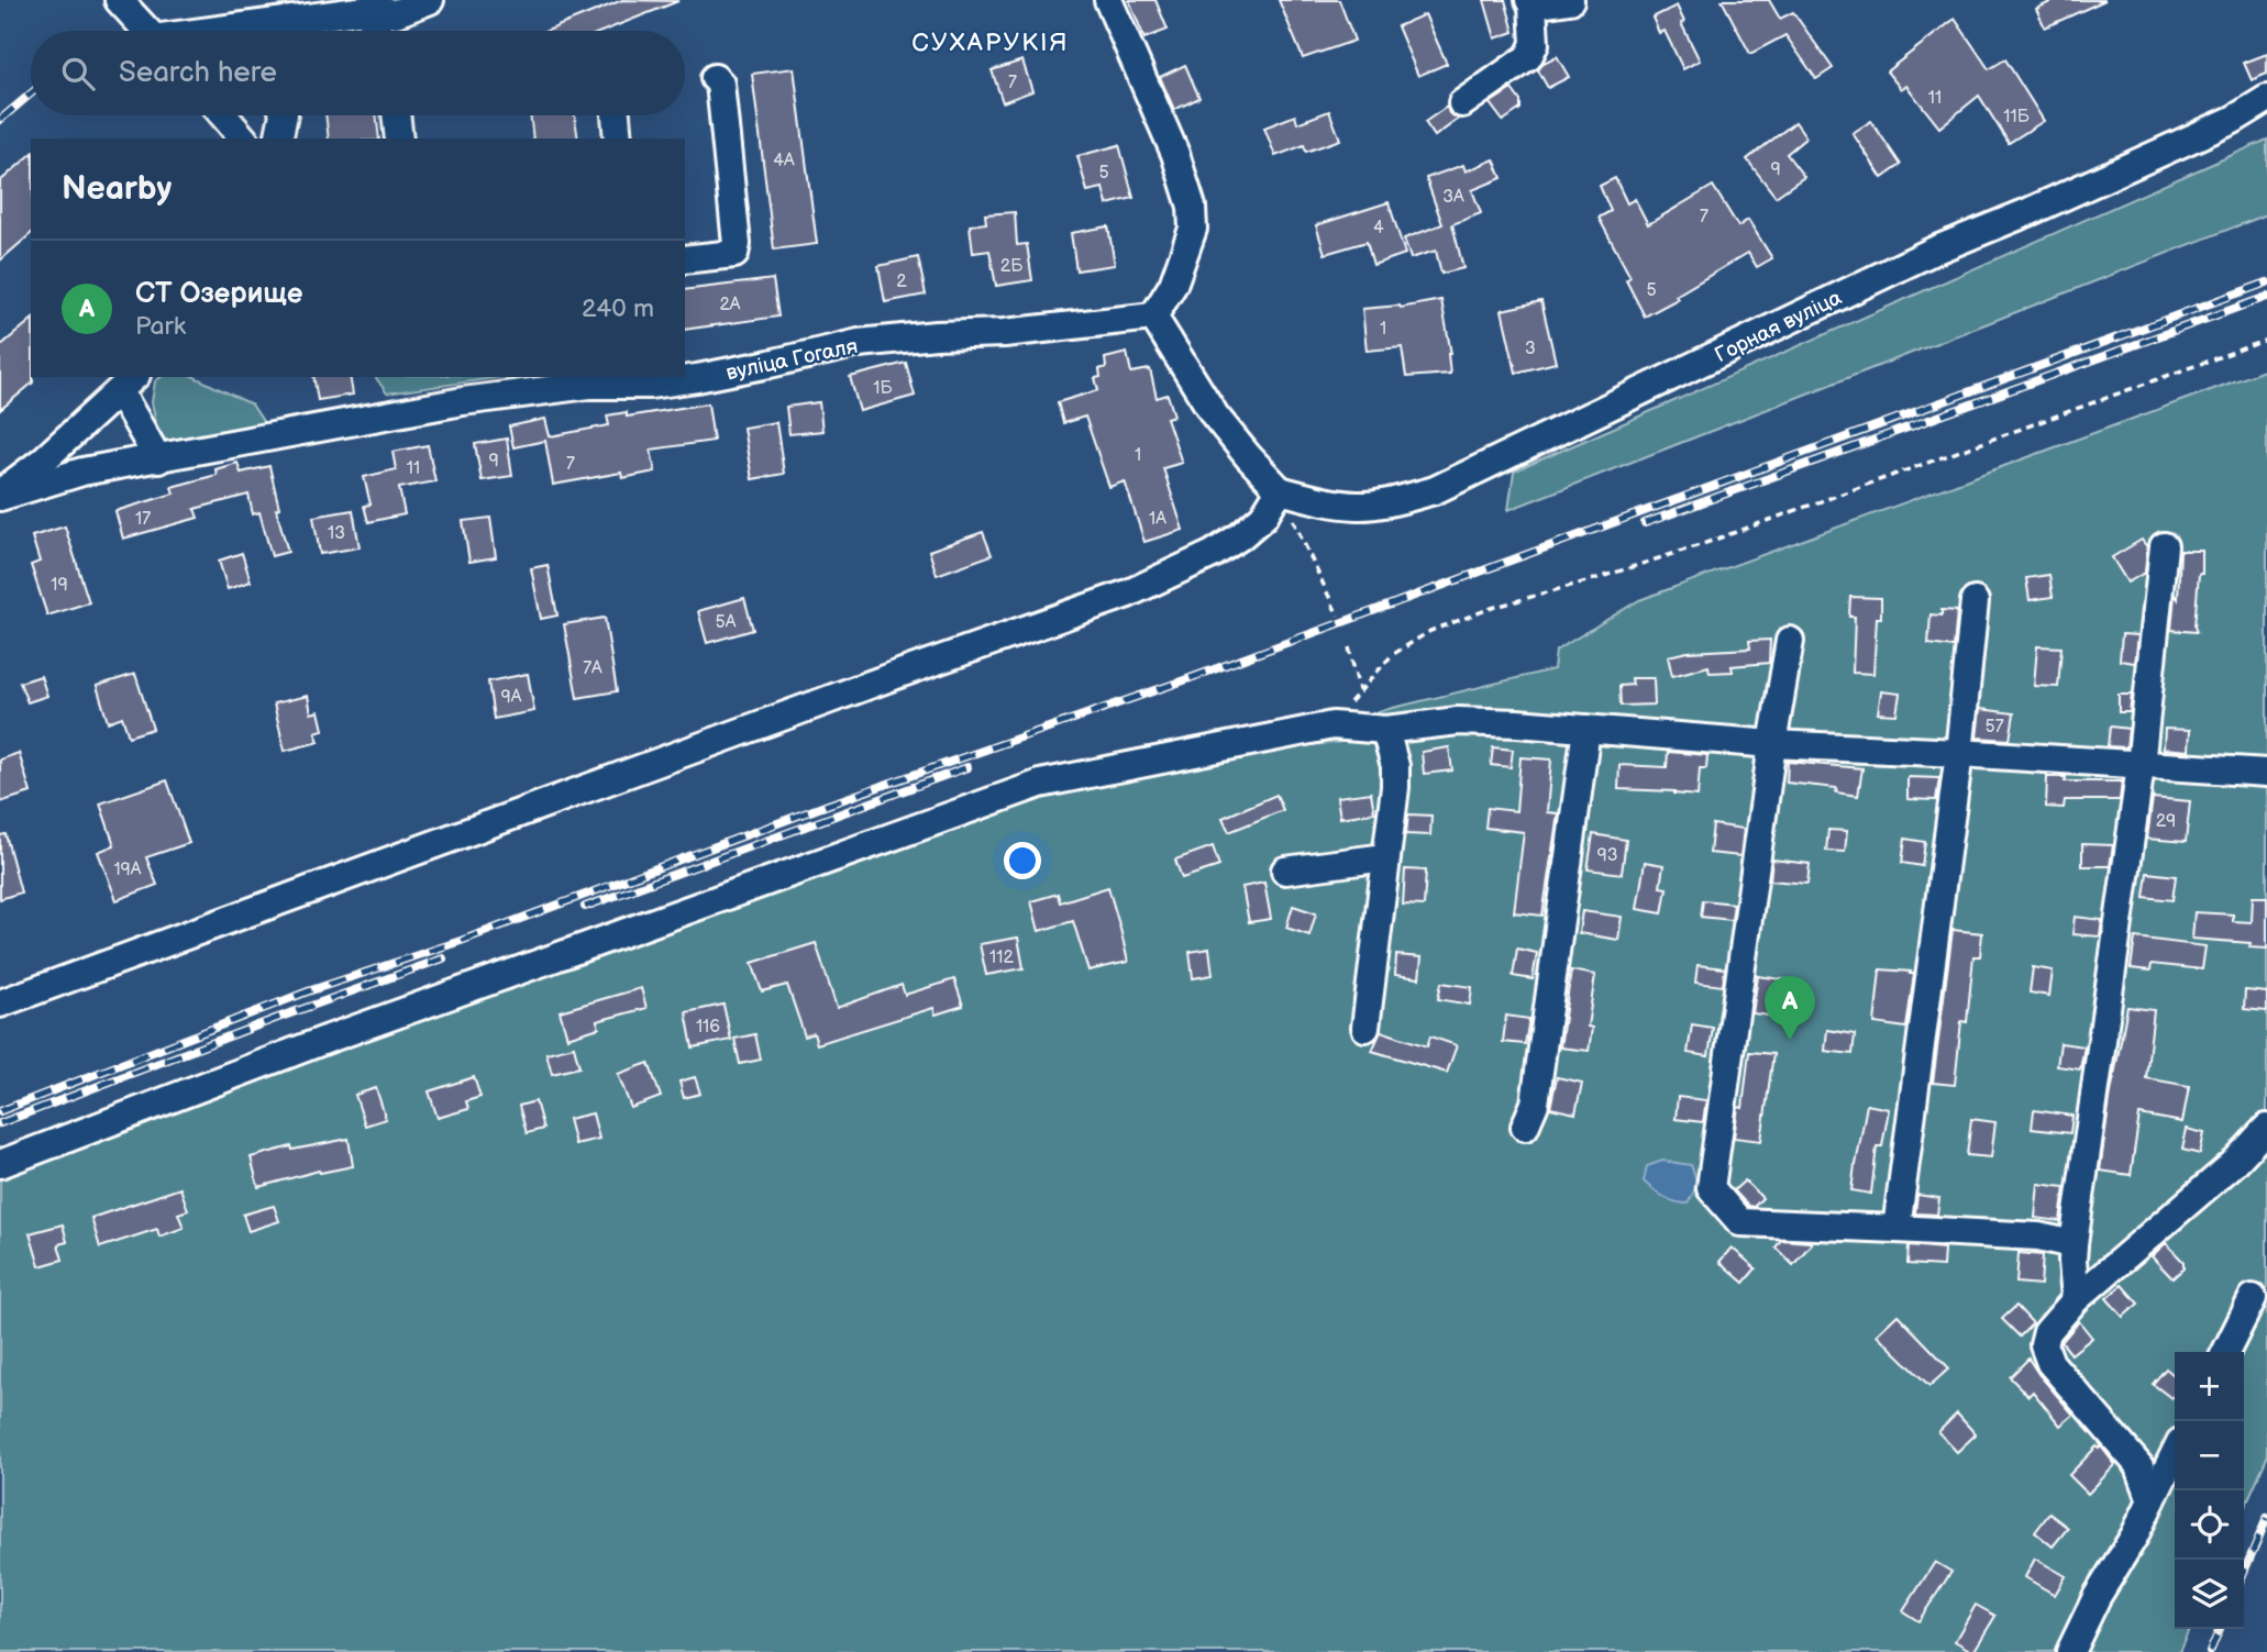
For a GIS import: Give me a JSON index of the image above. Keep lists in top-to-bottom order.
{
  "streets": {
    "street": ["Горная вуліца", "вуліца Гогаля"]
  },
  "districts": ["СУХАРУКІЯ"],
  "house_numbers": [
    "7",
    "11",
    "11Б",
    "4А",
    "9",
    "5",
    "3А",
    "7",
    "4",
    "2Б",
    "2",
    "5",
    "2А",
    "1",
    "3",
    "1Б",
    "1",
    "9",
    "7",
    "11",
    "17",
    "1А",
    "13",
    "19",
    "5А",
    "7А",
    "9А",
    "57",
    "29",
    "93",
    "19А",
    "112",
    "116"
  ],
  "page": {
    "search": "Search here",
    "heading": "Nearby",
    "list": [
      {
        "mark": "A",
        "name": "СТ Озерище",
        "note": "Park",
        "value": "240 m"
      }
    ],
    "pins": "A",
    "map_buttons": ["+", "−"]
  }
}
